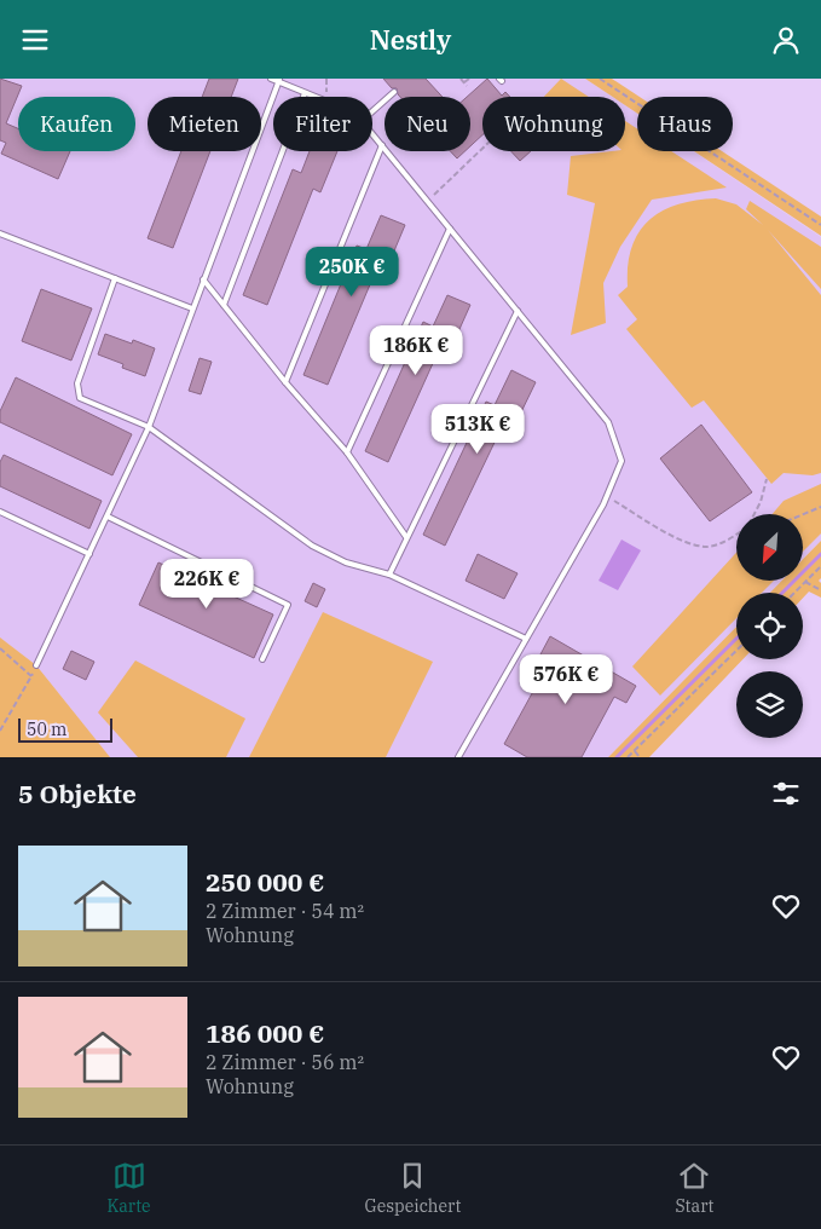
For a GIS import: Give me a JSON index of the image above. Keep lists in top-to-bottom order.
{
  "scale_bar": "50 m",
  "north": "bottom left",
  "page": {
    "header": "Nestly",
    "chip": [
      "Kaufen",
      "Mieten",
      "Filter",
      "Neu",
      "Wohnung",
      "Haus"
    ],
    "price": [
      "250K €",
      "186K €",
      "513K €",
      "226K €",
      "576K €"
    ],
    "scale": "50 m",
    "heading": "5 Objekte",
    "list": [
      {
        "name": "250 000 €",
        "note": "2 Zimmer · 54 m² · Wohnung"
      },
      {
        "name": "186 000 €",
        "note": "2 Zimmer · 56 m² · Wohnung"
      }
    ],
    "tabs": ["Karte", "Gespeichert", "Start"]
  }
}
